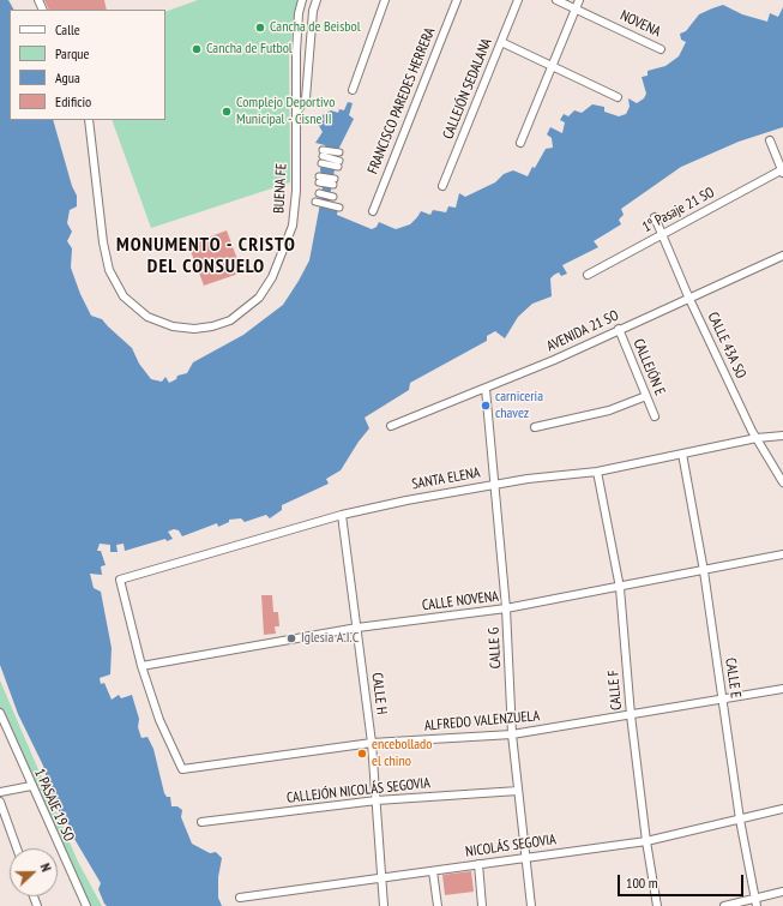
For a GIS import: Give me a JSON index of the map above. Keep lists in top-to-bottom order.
{
  "streets": {
    "street": [
      "NOVENA",
      "CALLEJÓN SEDALANA",
      "FRANCISCO PAREDES HERRERA",
      "BUENA FE",
      "1º Pasaje 21 SO",
      "AVENIDA 21 SO",
      "CALLE 43A SO",
      "CALLEJÓN E",
      "SANTA ELENA",
      "CALLE NOVENA",
      "CALLE G",
      "CALLE E",
      "CALLE F",
      "CALLE H",
      "ALFREDO VALENZUELA",
      "CALLEJÓN NICOLÁS SEGOVIA",
      "1 PASAJE 19 SO",
      "NICOLÁS SEGOVIA"
    ]
  },
  "crossings": [
    ["1º Pasaje 21 SO", "CALLE 43A SO"],
    ["AVENIDA 21 SO", "CALLE 43A SO"],
    ["AVENIDA 21 SO", "CALLEJÓN E"],
    ["AVENIDA 21 SO", "CALLE G"],
    ["CALLE 43A SO", "SANTA ELENA"],
    ["SANTA ELENA", "CALLE NOVENA"],
    ["SANTA ELENA", "CALLE G"],
    ["SANTA ELENA", "CALLE E"],
    ["SANTA ELENA", "CALLE F"],
    ["SANTA ELENA", "CALLE H"],
    ["SANTA ELENA", "ALFREDO VALENZUELA"],
    ["CALLE NOVENA", "CALLE G"],
    ["CALLE NOVENA", "CALLE E"],
    ["CALLE NOVENA", "CALLE F"],
    ["CALLE NOVENA", "CALLE H"],
    ["CALLE NOVENA", "ALFREDO VALENZUELA"],
    ["CALLE G", "ALFREDO VALENZUELA"],
    ["CALLE G", "CALLEJÓN NICOLÁS SEGOVIA"],
    ["CALLE G", "NICOLÁS SEGOVIA"],
    ["CALLE E", "ALFREDO VALENZUELA"],
    ["CALLE E", "NICOLÁS SEGOVIA"],
    ["CALLE F", "ALFREDO VALENZUELA"],
    ["CALLE F", "NICOLÁS SEGOVIA"],
    ["CALLE H", "ALFREDO VALENZUELA"],
    ["CALLE H", "CALLEJÓN NICOLÁS SEGOVIA"],
    ["CALLE H", "NICOLÁS SEGOVIA"]
  ],
  "districts": ["MONUMENTO - CRISTO DEL CONSUELO"],
  "places": [
    "Cancha de Beisbol",
    "Cancha de Futbol",
    "Complejo Deportivo Municipal - Cisne II",
    "carniceria chavez",
    "Iglesia A.I.C",
    "encebollado el chino"
  ],
  "legend": [
    "Calle",
    "Parque",
    "Agua",
    "Edificio"
  ],
  "scale_bar": "100 m",
  "north": "right"
}
